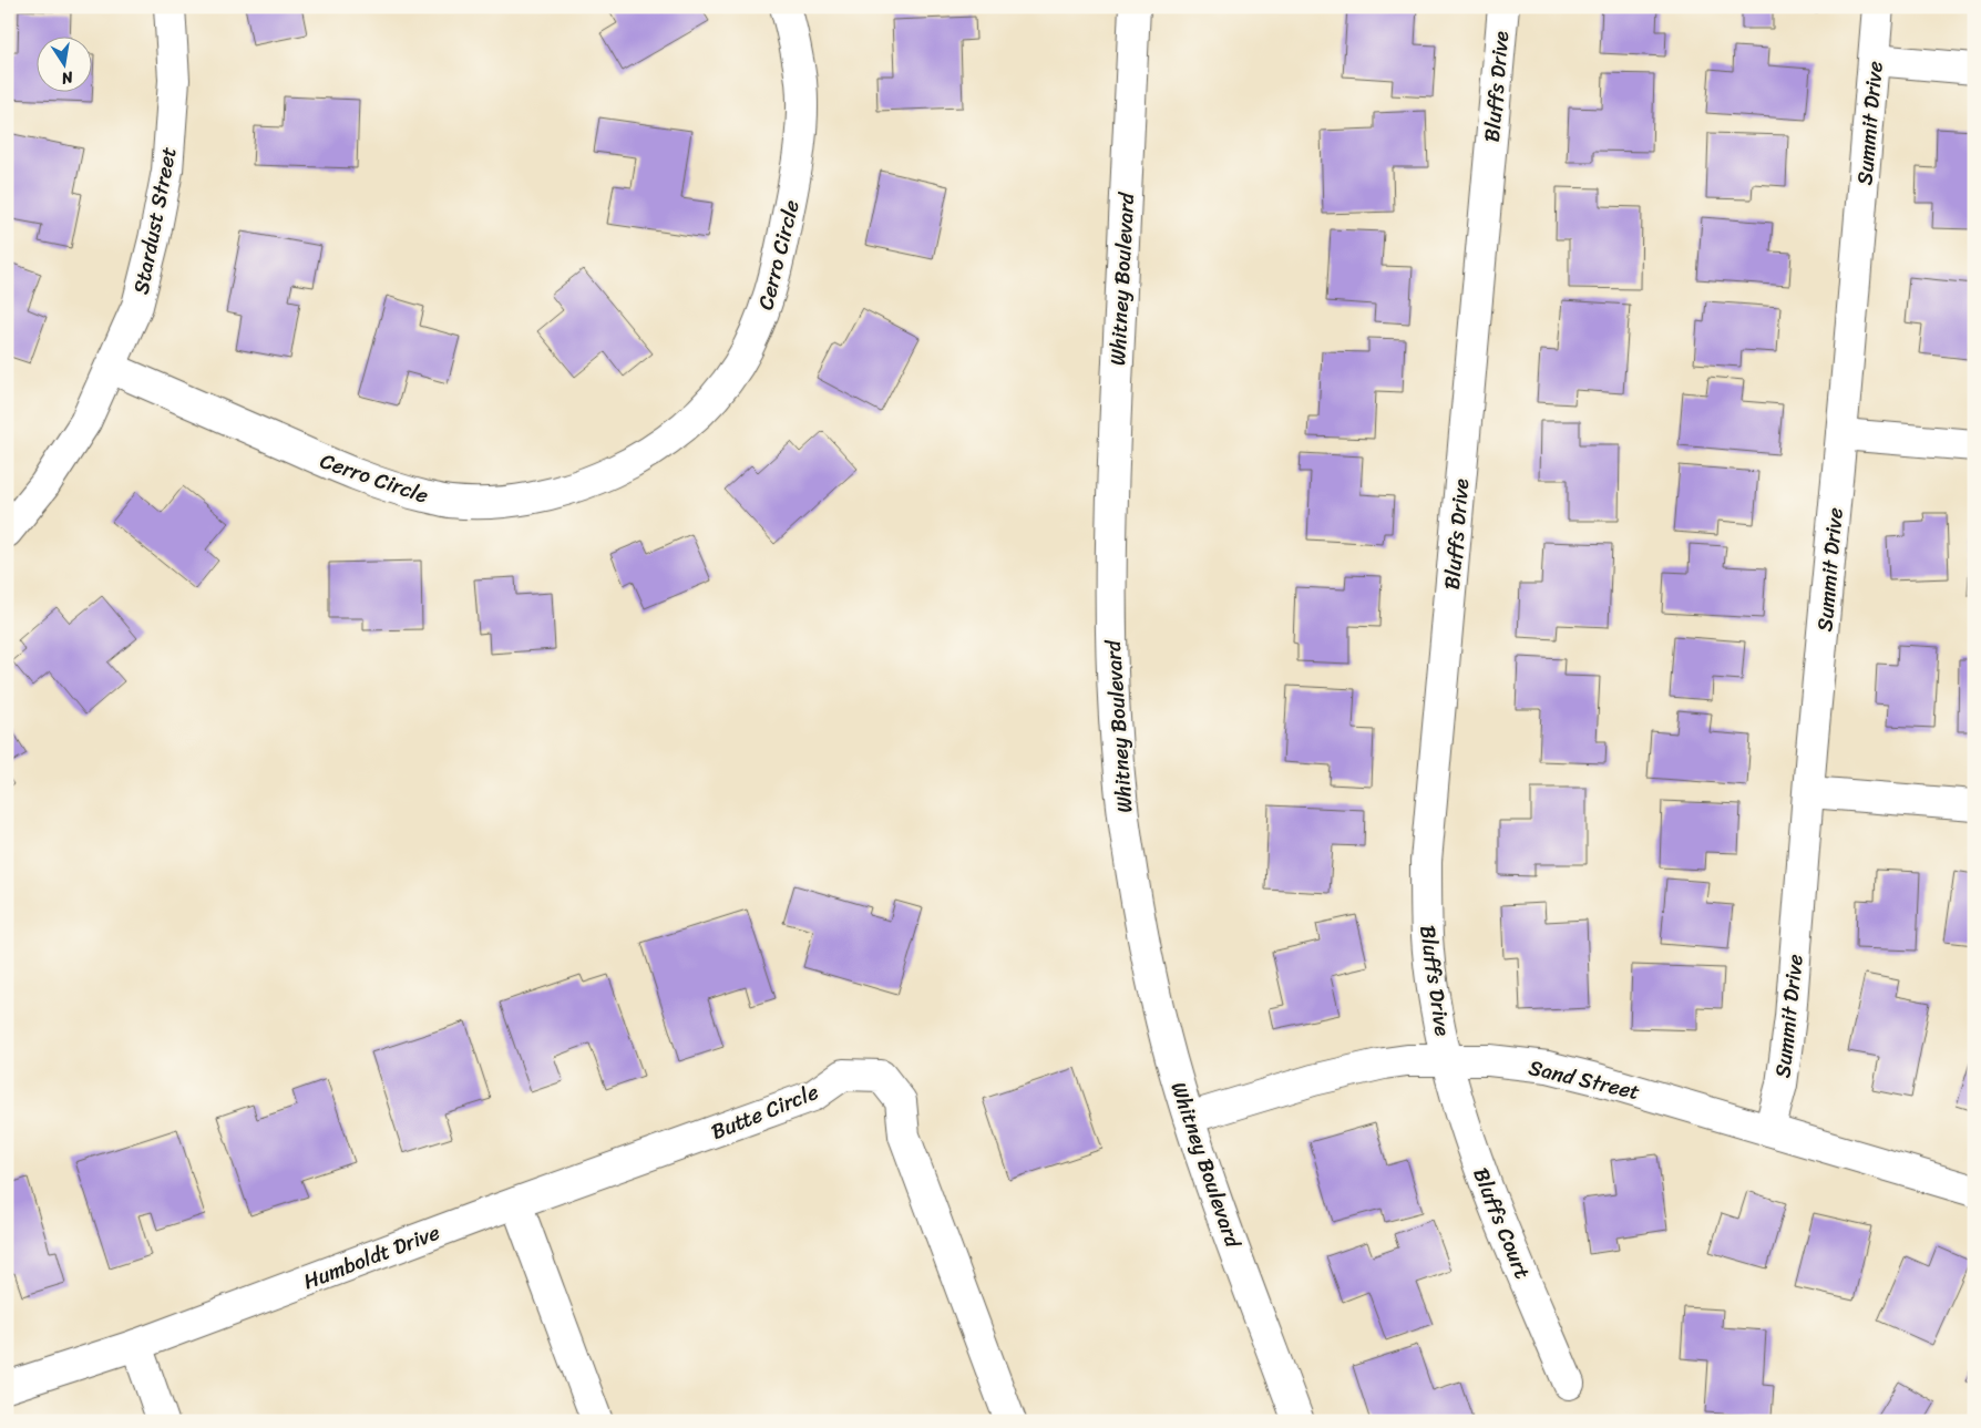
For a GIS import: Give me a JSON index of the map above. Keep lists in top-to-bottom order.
{
  "streets": {
    "street": [
      "Bluffs Drive",
      "Summit Drive",
      "Stardust Street",
      "Cerro Circle",
      "Whitney Boulevard",
      "Sand Street",
      "Butte Circle",
      "Bluffs Court",
      "Humboldt Drive"
    ]
  },
  "crossings": [
    ["Bluffs Drive", "Sand Street"],
    ["Bluffs Drive", "Bluffs Court"],
    ["Summit Drive", "Sand Street"],
    ["Stardust Street", "Cerro Circle"],
    ["Whitney Boulevard", "Sand Street"],
    ["Sand Street", "Bluffs Court"],
    ["Butte Circle", "Humboldt Drive"]
  ],
  "north": "bottom"
}
